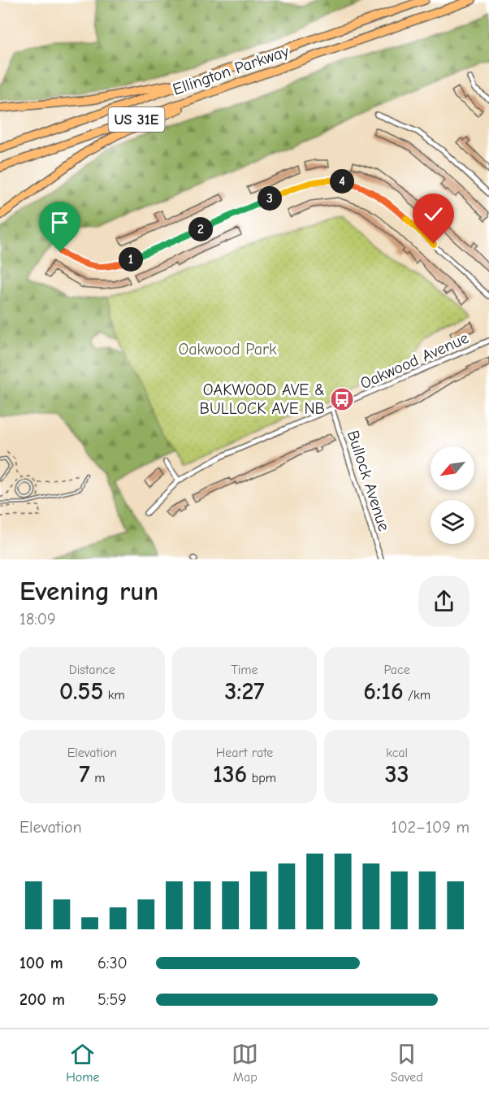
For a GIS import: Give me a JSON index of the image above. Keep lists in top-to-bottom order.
{
  "streets": {
    "highway": ["Ellington Parkway", "US 31E"],
    "street": ["Oakwood Avenue", "Bullock Avenue"]
  },
  "crossings": [
    ["Oakwood Avenue", "Bullock Avenue"]
  ],
  "parks": ["Oakwood Park"],
  "places": {
    "bus stop": ["OAKWOOD AVE & BULLOCK AVE NB"]
  },
  "north": "bottom left",
  "page": {
    "pins": [
      "4",
      "3",
      "2",
      "1"
    ],
    "heading": ["Evening run", "18:09"],
    "stats": [
      ["Distance", "0.55 km"],
      ["Time", "3:27"],
      ["Pace", "6:16 /km"],
      ["Elevation", "7 m"],
      ["Heart rate", "136 bpm"],
      ["kcal", "33"]
    ],
    "chart": ["Elevation", "102–109 m"],
    "list": [
      {
        "name": "100 m",
        "note": "6:30"
      },
      {
        "name": "200 m",
        "note": "5:59"
      }
    ],
    "tabs": ["Home", "Map", "Saved"]
  }
}
